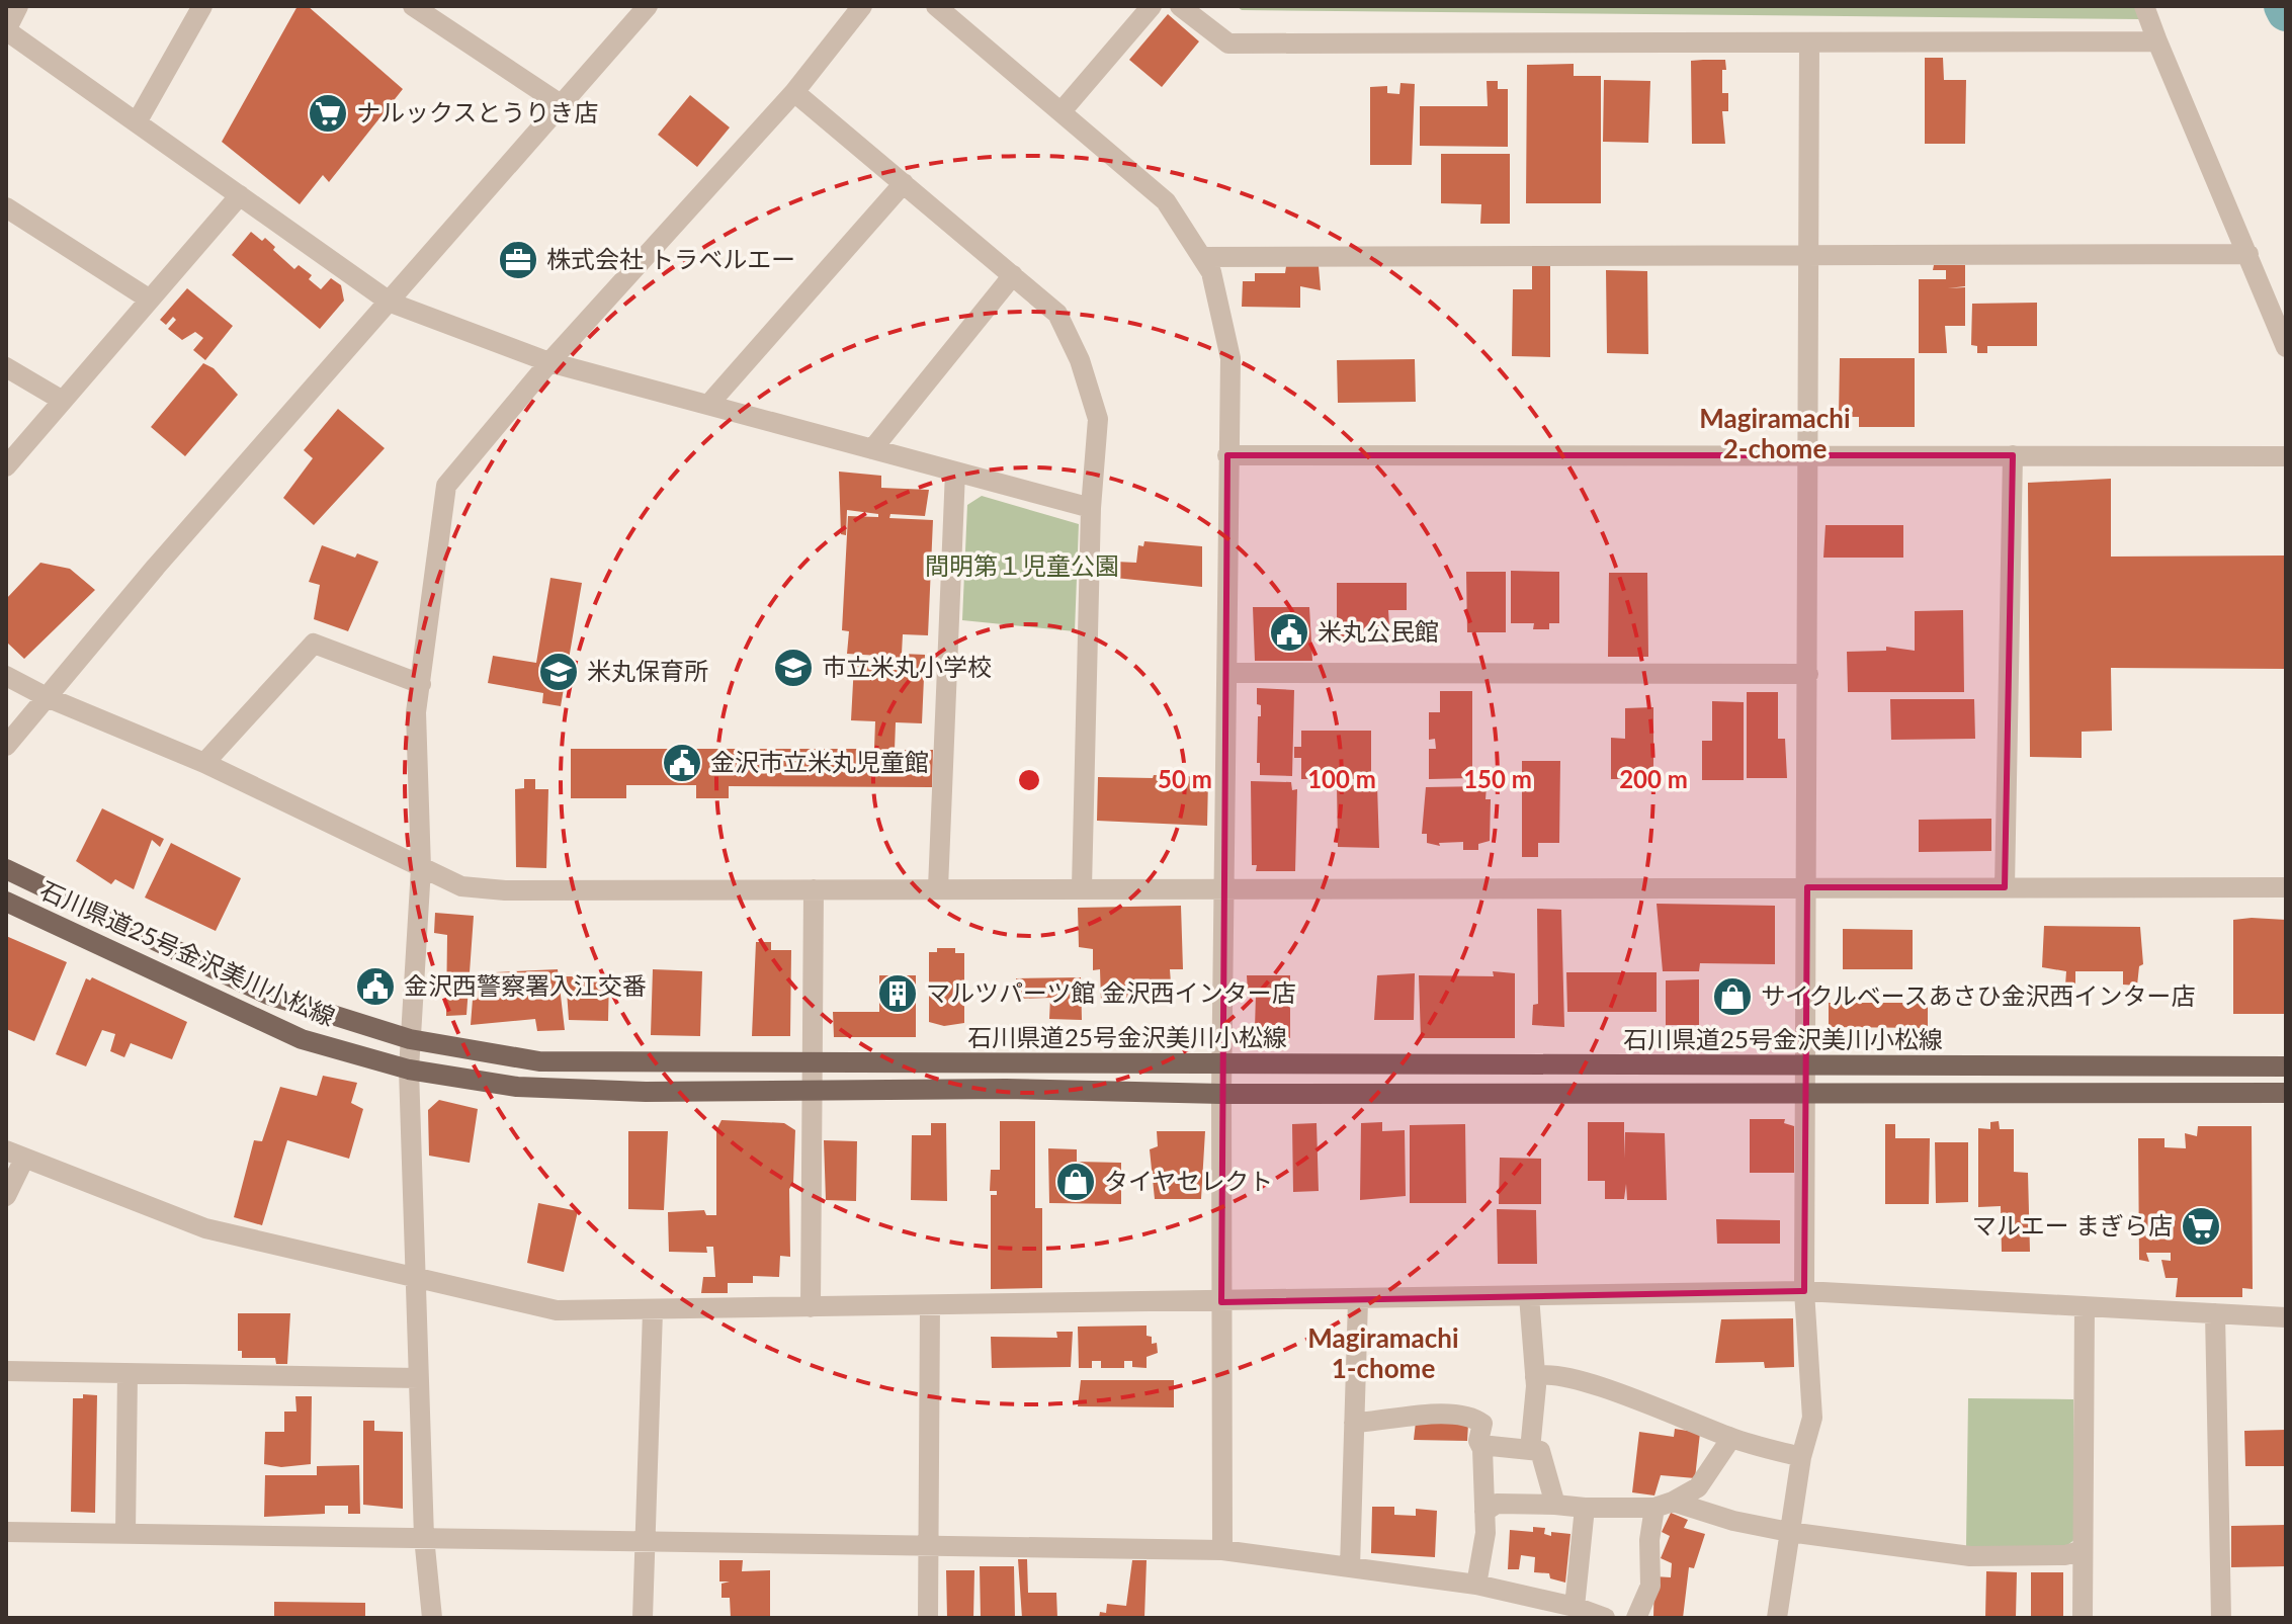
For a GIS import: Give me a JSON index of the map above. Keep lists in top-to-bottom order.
{
  "streets": {
    "main road": ["石川県道25号金沢美川小松線"]
  },
  "districts": ["Magiramachi 2-chome", "Magiramachi 1-chome"],
  "parks": ["間明第１児童公園"],
  "places": {
    "supermarket": ["ナルックスとうりき店", "マルエー まぎら店"],
    "office": ["株式会社 トラベルエー"],
    "public building": ["米丸公民館", "金沢市立米丸児童館", "金沢西警察署入江交番"],
    "school or university": ["市立米丸小学校", "米丸保育所"],
    "building": ["マルツパーツ館 金沢西インター店"],
    "shop": ["サイクルベースあさひ金沢西インター店", "タイヤセレクト"]
  },
  "rings": [
    "50 m",
    "100 m",
    "150 m",
    "200 m"
  ]
}
